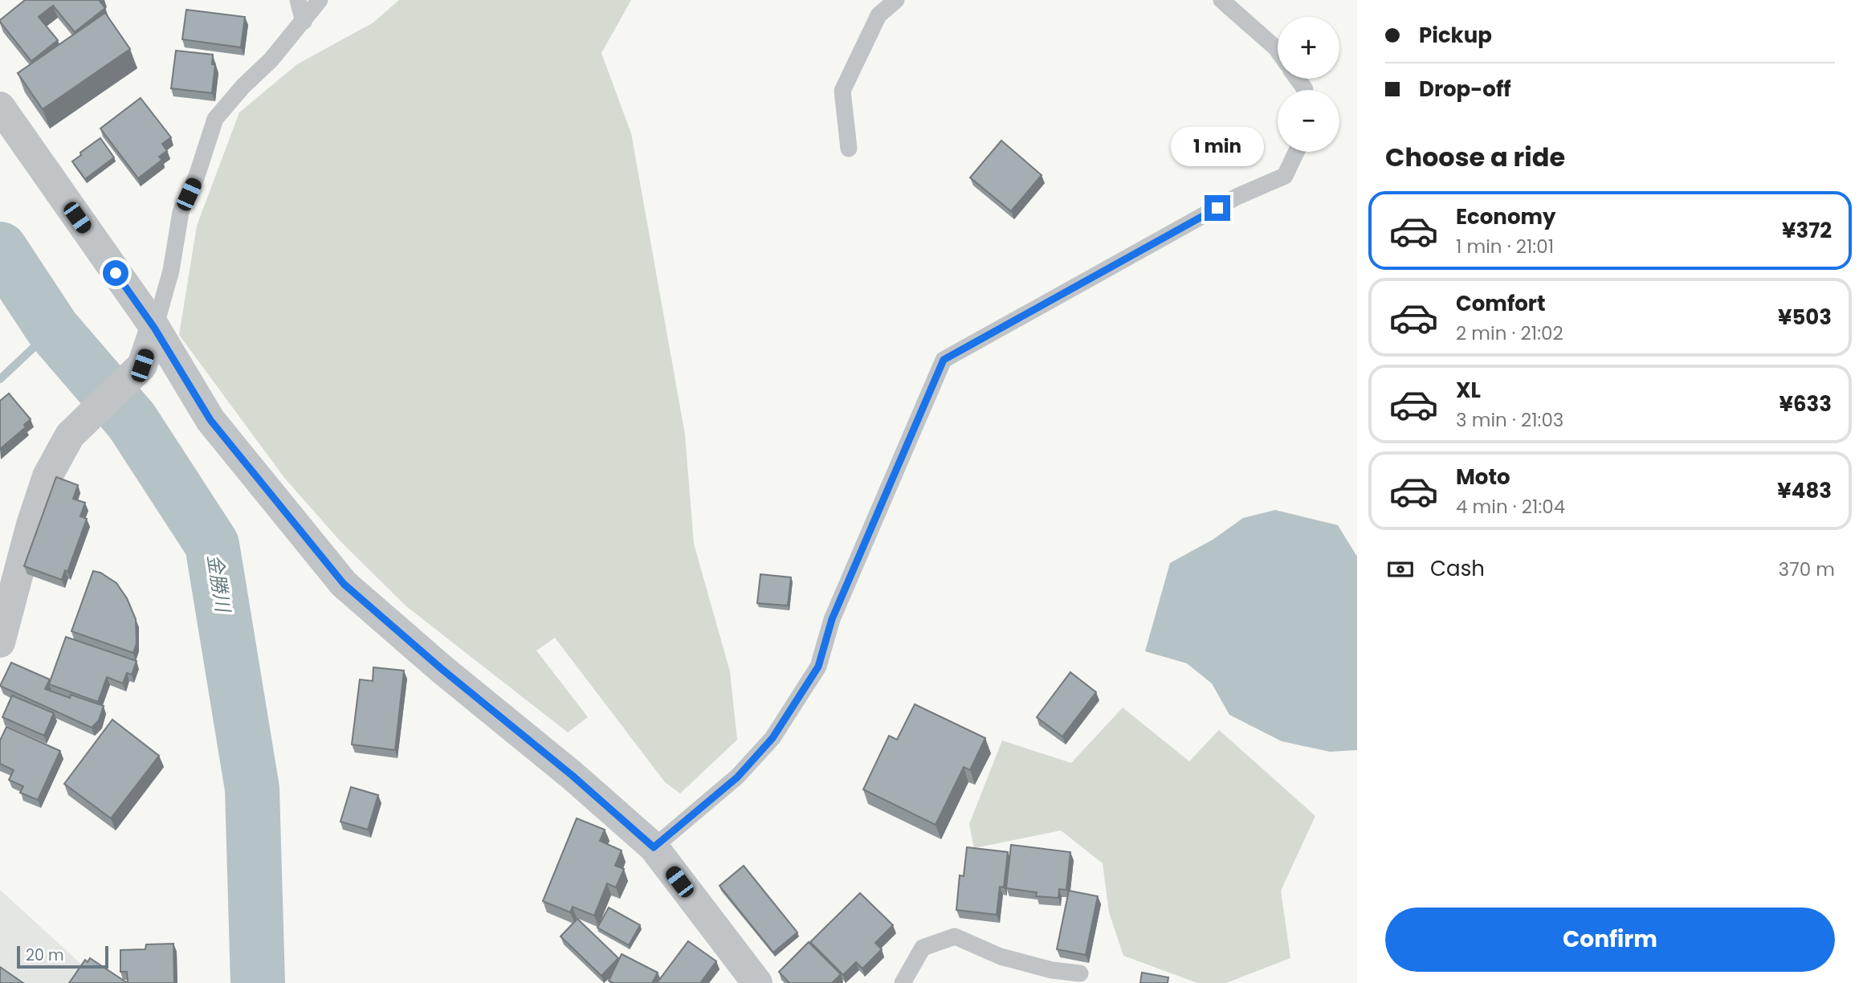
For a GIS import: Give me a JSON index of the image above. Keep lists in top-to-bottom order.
{
  "water": ["金勝川"],
  "scale_bar": "20 m",
  "page": {
    "banner": ["Pickup", "Drop-off"],
    "map_buttons": ["+", "−"],
    "heading": "Choose a ride",
    "bubble": "1 min",
    "list": [
      {
        "name": "Economy",
        "note": "1 min · 21:01",
        "value": "¥372"
      },
      {
        "name": "Comfort",
        "note": "2 min · 21:02",
        "value": "¥503"
      },
      {
        "name": "XL",
        "note": "3 min · 21:03",
        "value": "¥633"
      },
      {
        "name": "Moto",
        "note": "4 min · 21:04",
        "value": "¥483"
      }
    ],
    "pay": ["Cash", "370 m"],
    "buttons": "Confirm",
    "scale": "20 m"
  }
}
